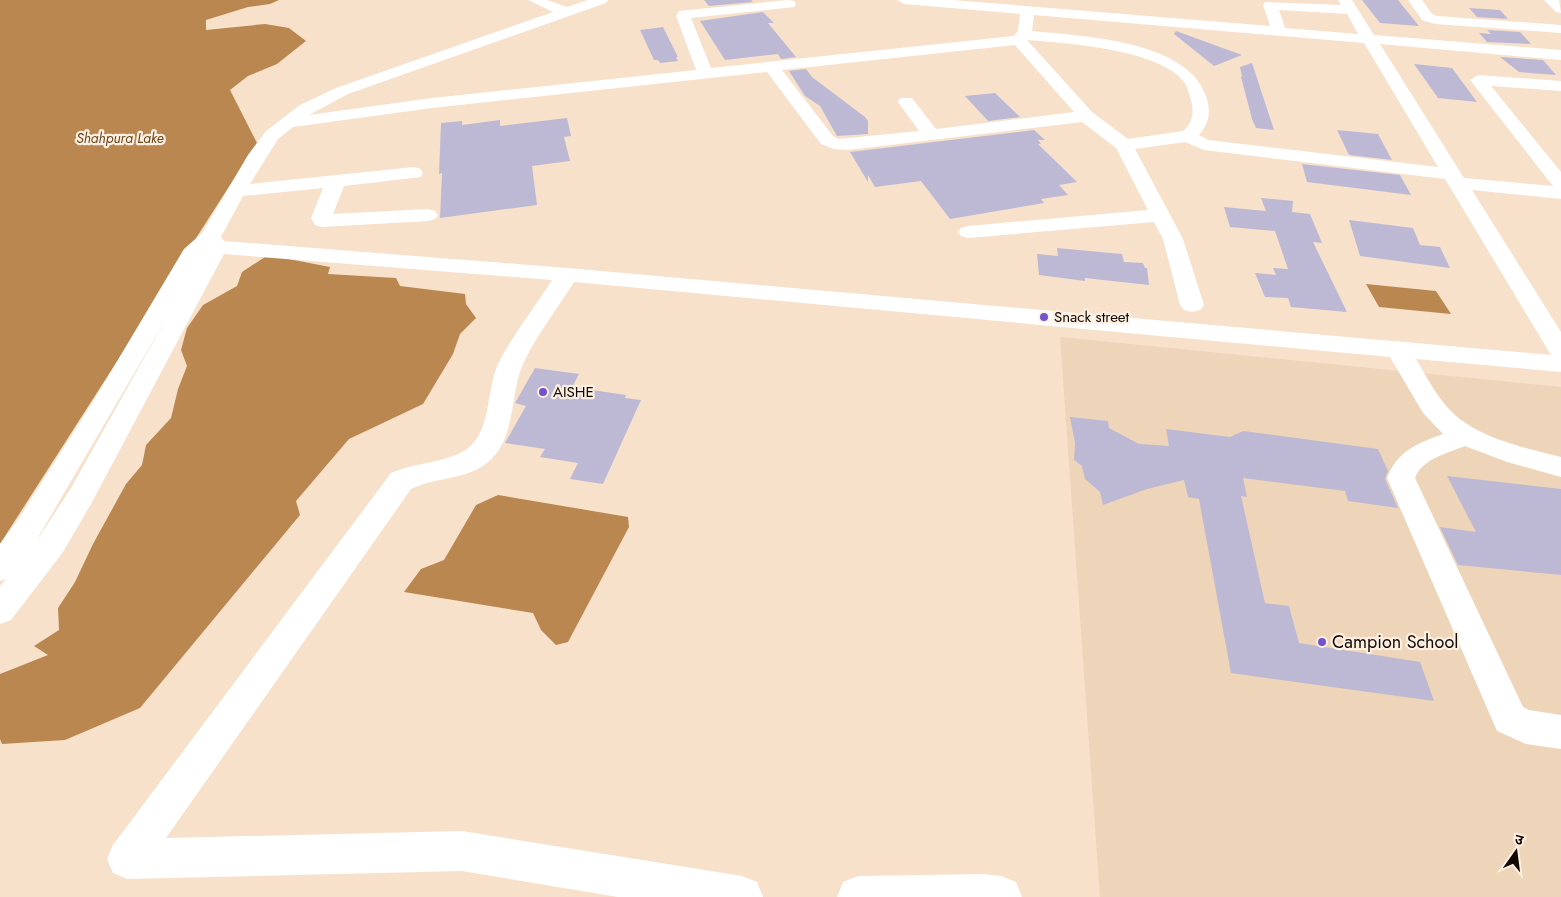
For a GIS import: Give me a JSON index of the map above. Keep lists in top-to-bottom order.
{
  "water": ["Shahpura Lake"],
  "places": ["Snack street", "AISHE", "Campion School"],
  "north": "top"
}
